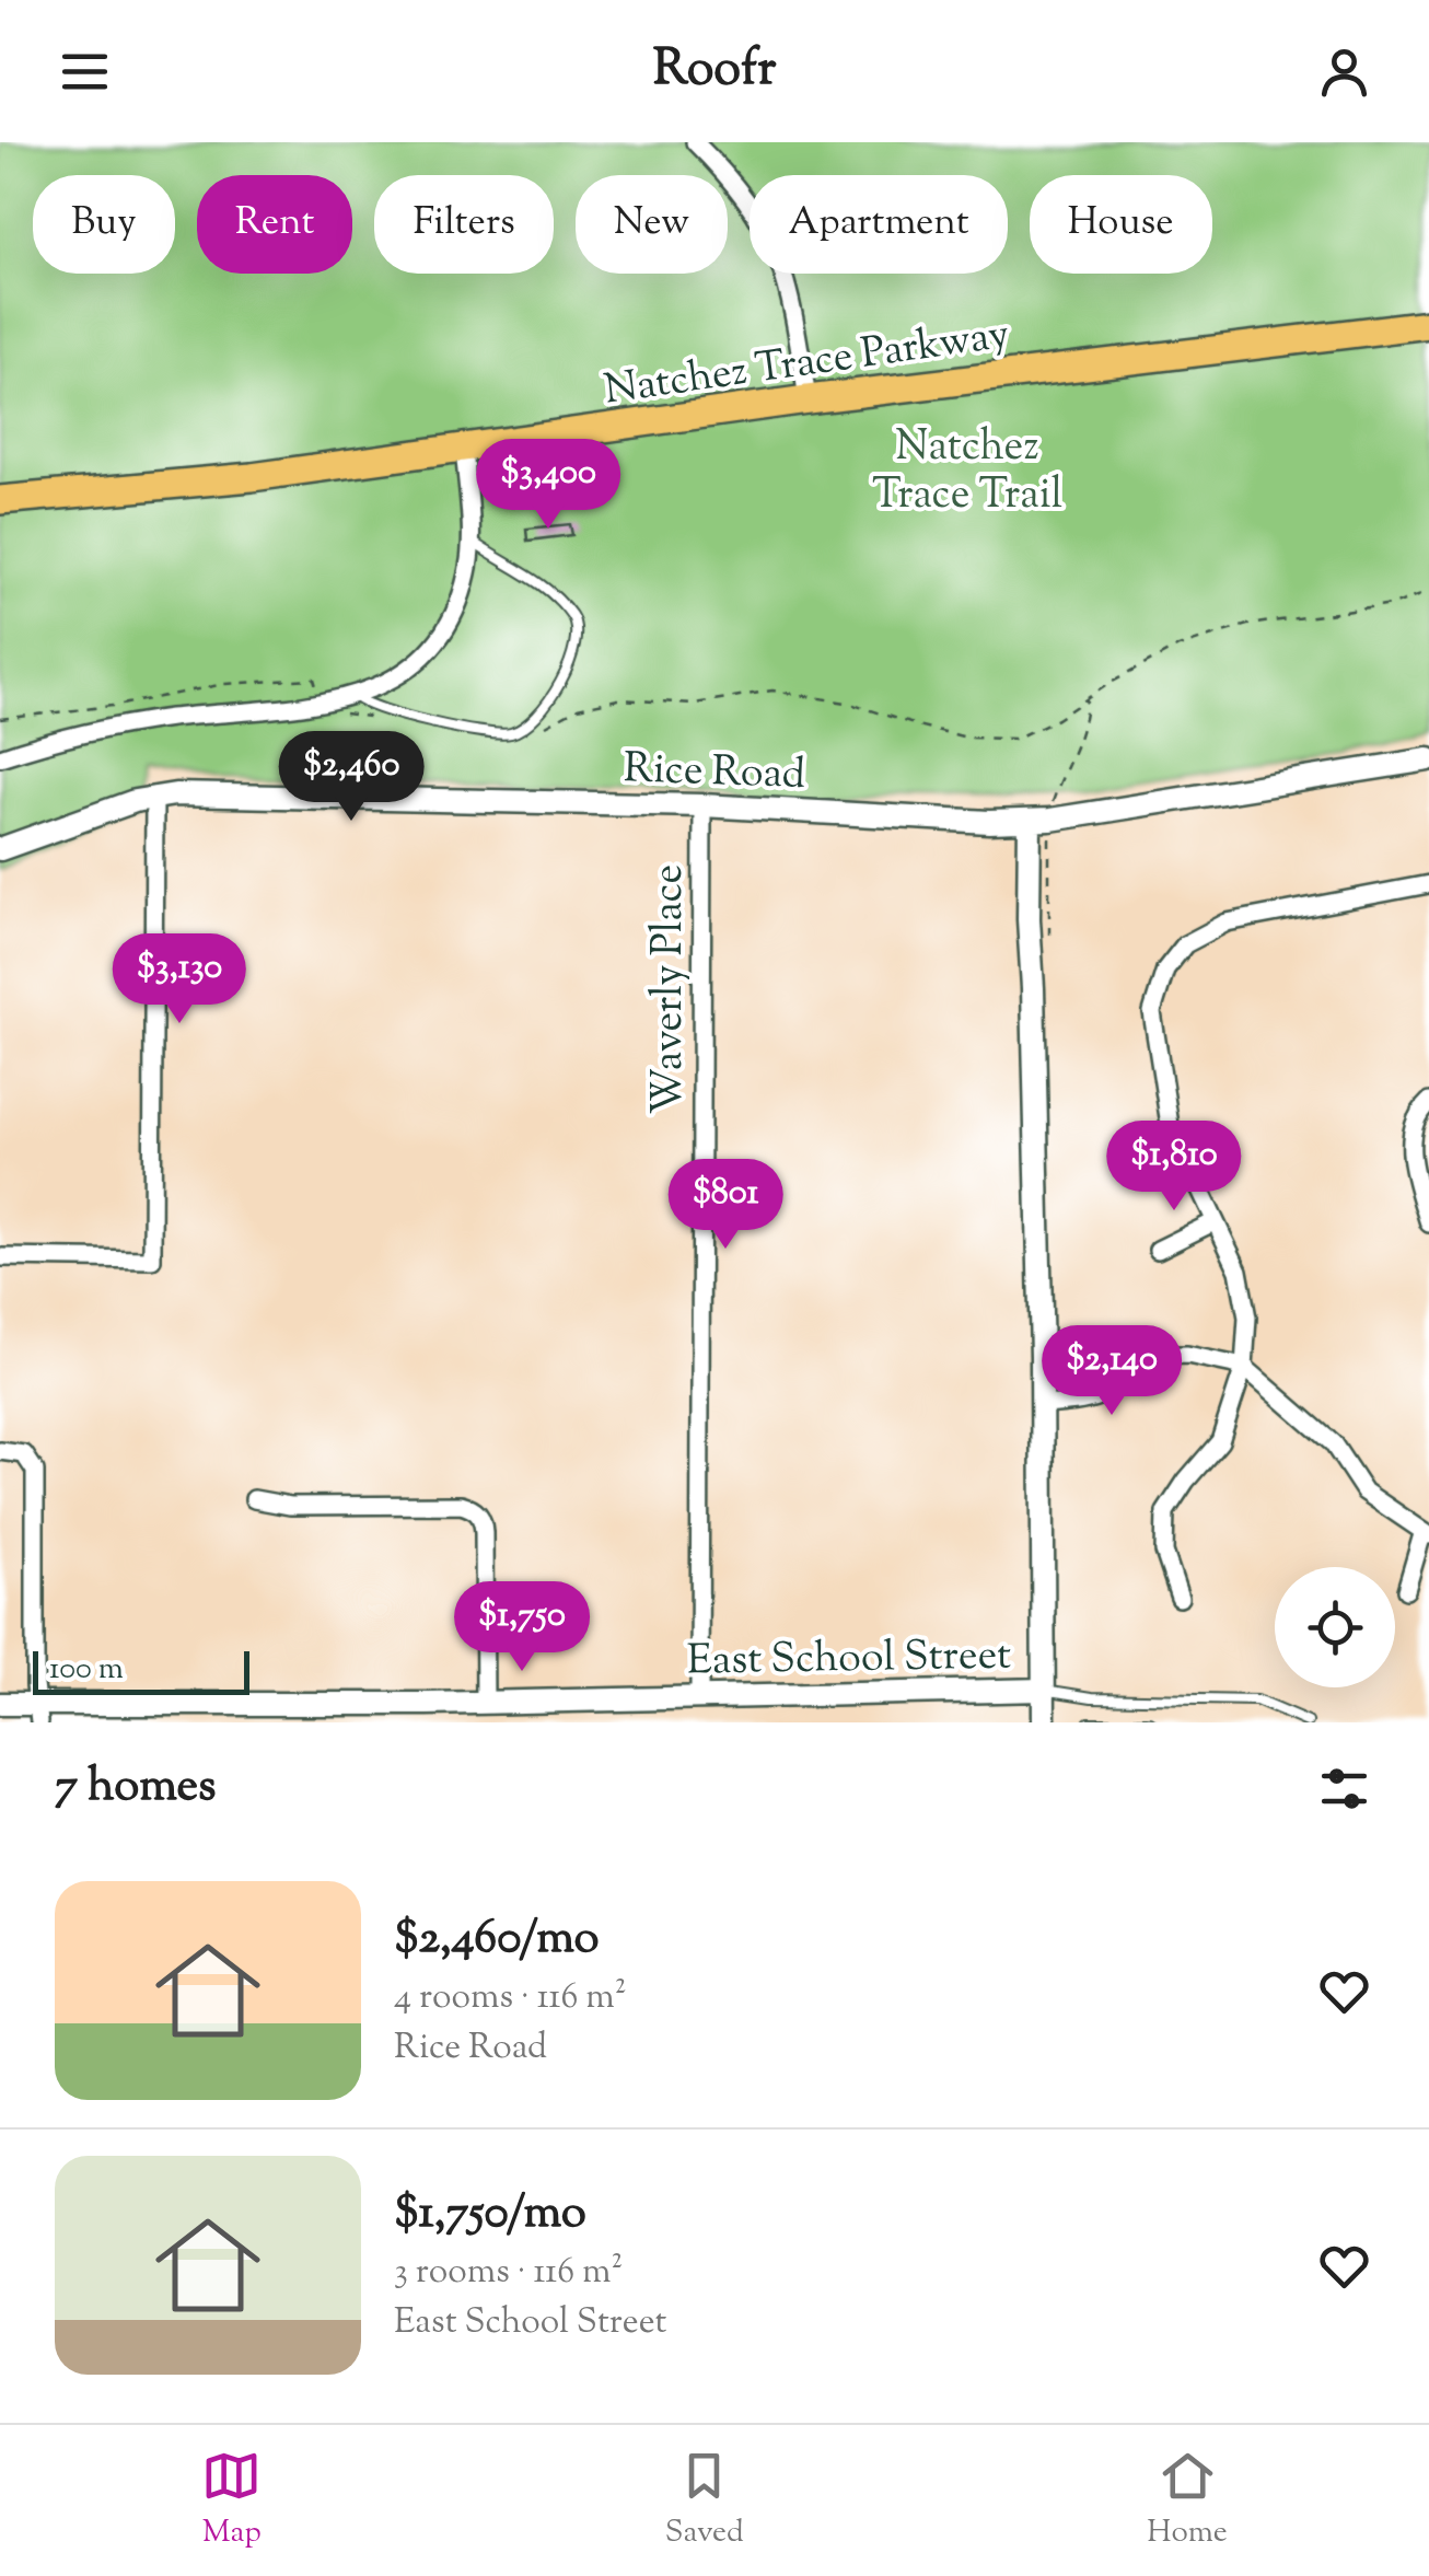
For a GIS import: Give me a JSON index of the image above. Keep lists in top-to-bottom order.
{
  "streets": {
    "main road": ["Natchez Trace Parkway"],
    "street": ["Rice Road", "Waverly Place", "East School Street"]
  },
  "crossings": [
    ["Rice Road", "Waverly Place"],
    ["Waverly Place", "East School Street"]
  ],
  "parks": ["Natchez Trace Trail"],
  "scale_bar": "100 m",
  "page": {
    "header": "Roofr",
    "chip": [
      "Buy",
      "Rent",
      "Filters",
      "New",
      "Apartment",
      "House"
    ],
    "price": [
      "$3,400",
      "$2,460",
      "$3,130",
      "$1,810",
      "$801",
      "$2,140",
      "$1,750"
    ],
    "scale": "100 m",
    "heading": "7 homes",
    "list": [
      {
        "name": "$2,460/mo",
        "note": "4 rooms · 116 m² · Rice Road"
      },
      {
        "name": "$1,750/mo",
        "note": "3 rooms · 116 m² · East School Street"
      }
    ],
    "tabs": ["Map", "Saved", "Home"]
  }
}
